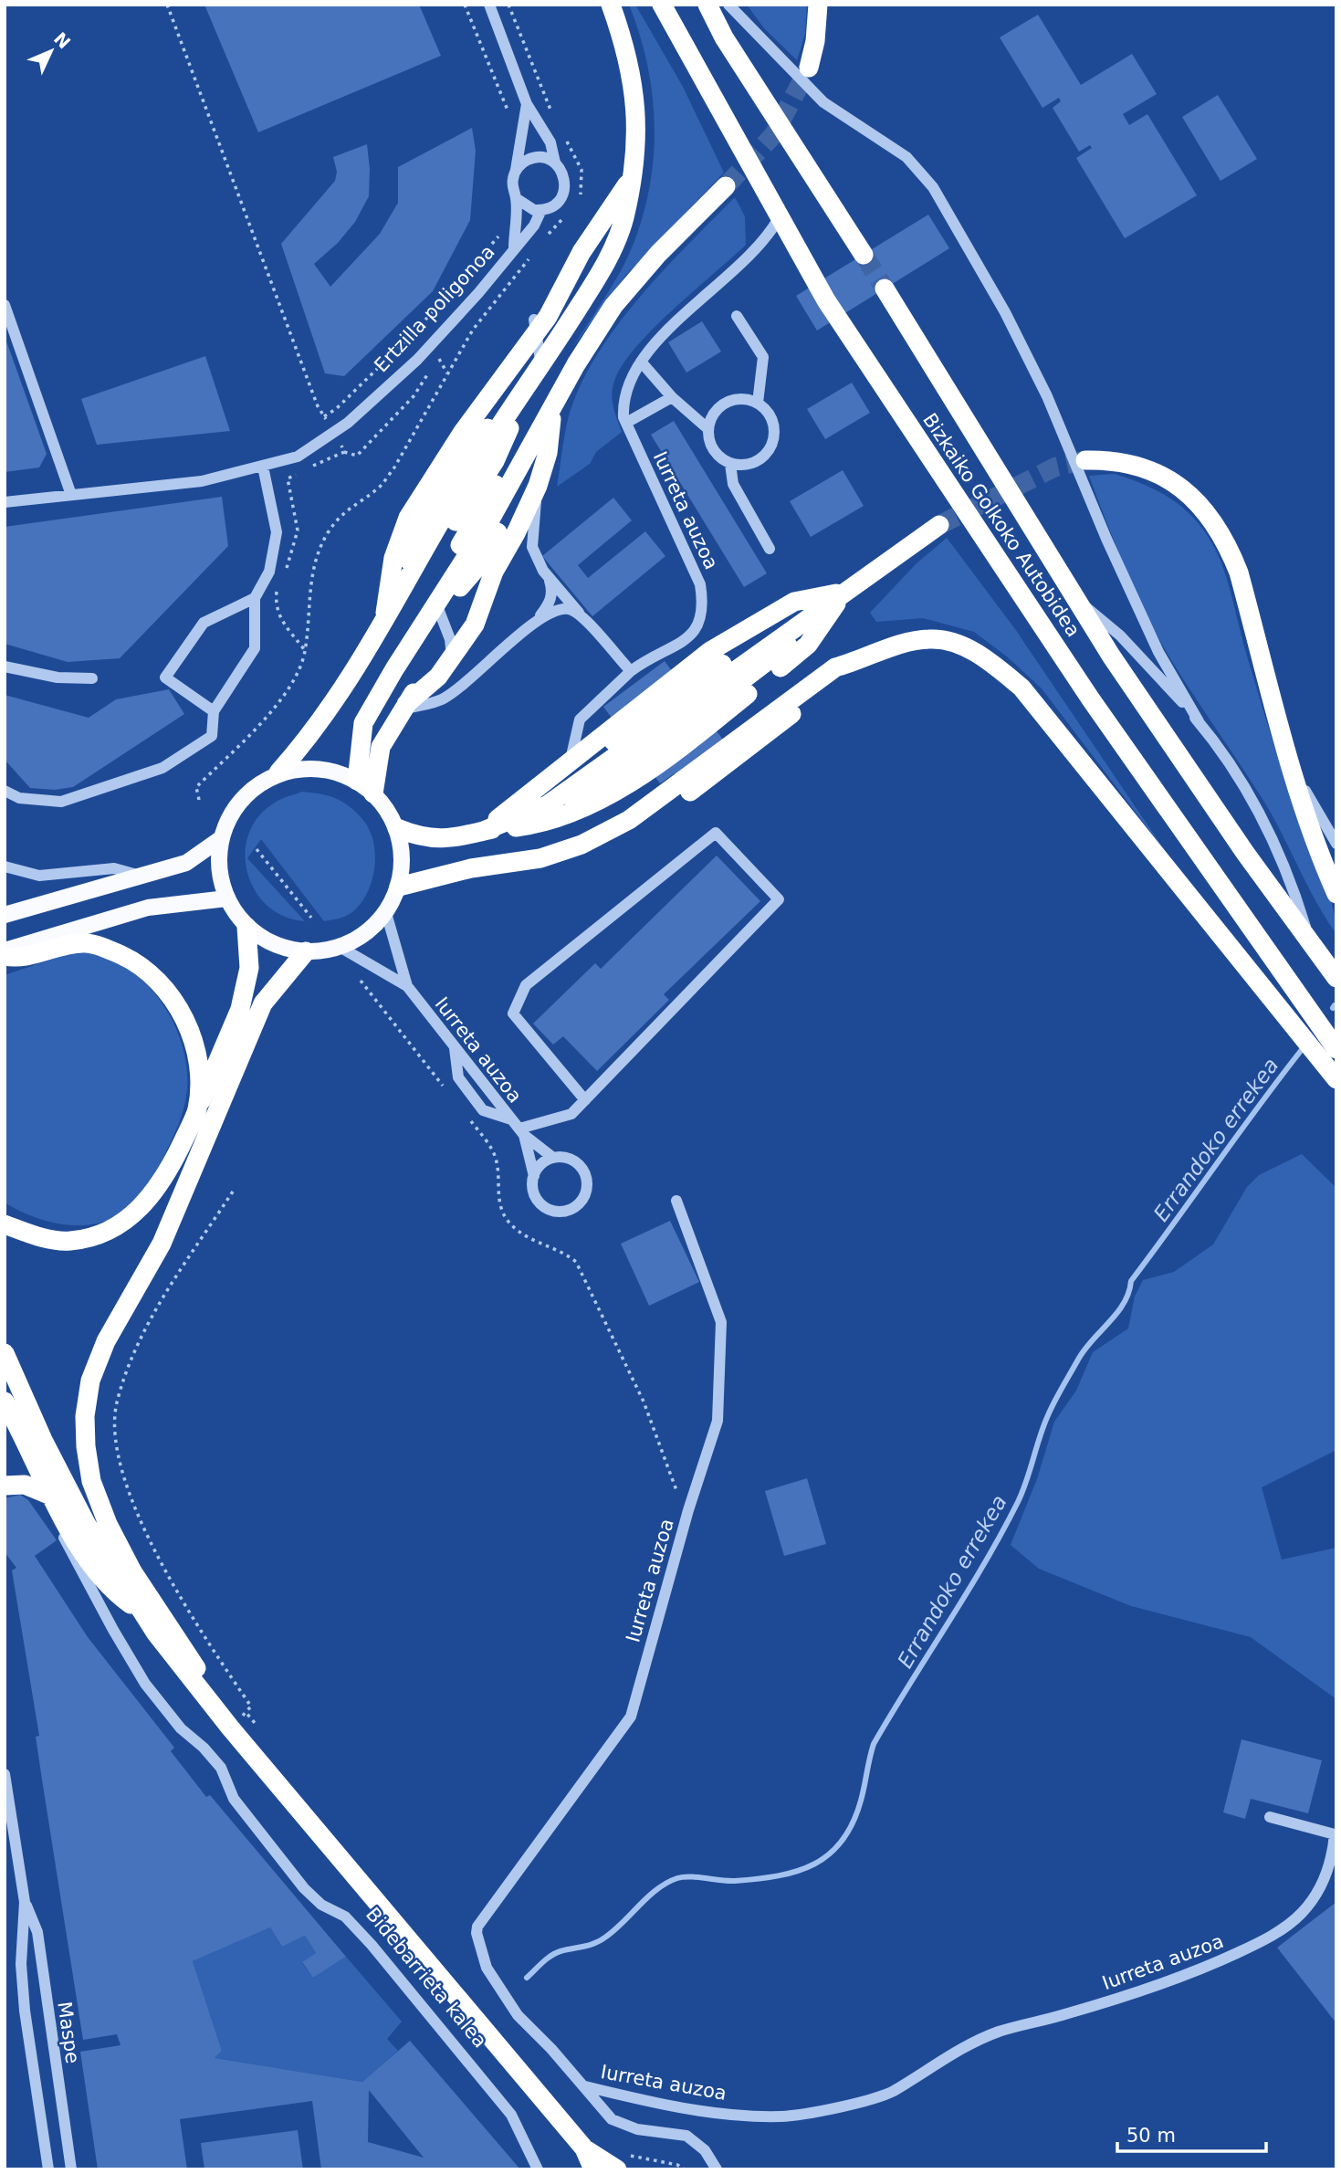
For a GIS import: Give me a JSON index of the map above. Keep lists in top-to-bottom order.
{
  "streets": {
    "highway": ["Bizkaiko Golkoko Autobidea", "Bidebarrieta kalea"],
    "street": ["Ertzilla poligonoa", "Iurreta auzoa", "Maspe"]
  },
  "crossings": [
    ["Iurreta auzoa", "Bizkaiko Golkoko Autobidea"]
  ],
  "water": ["Errandoko errekea"],
  "scale_bar": "50 m",
  "north": "top right"
}
